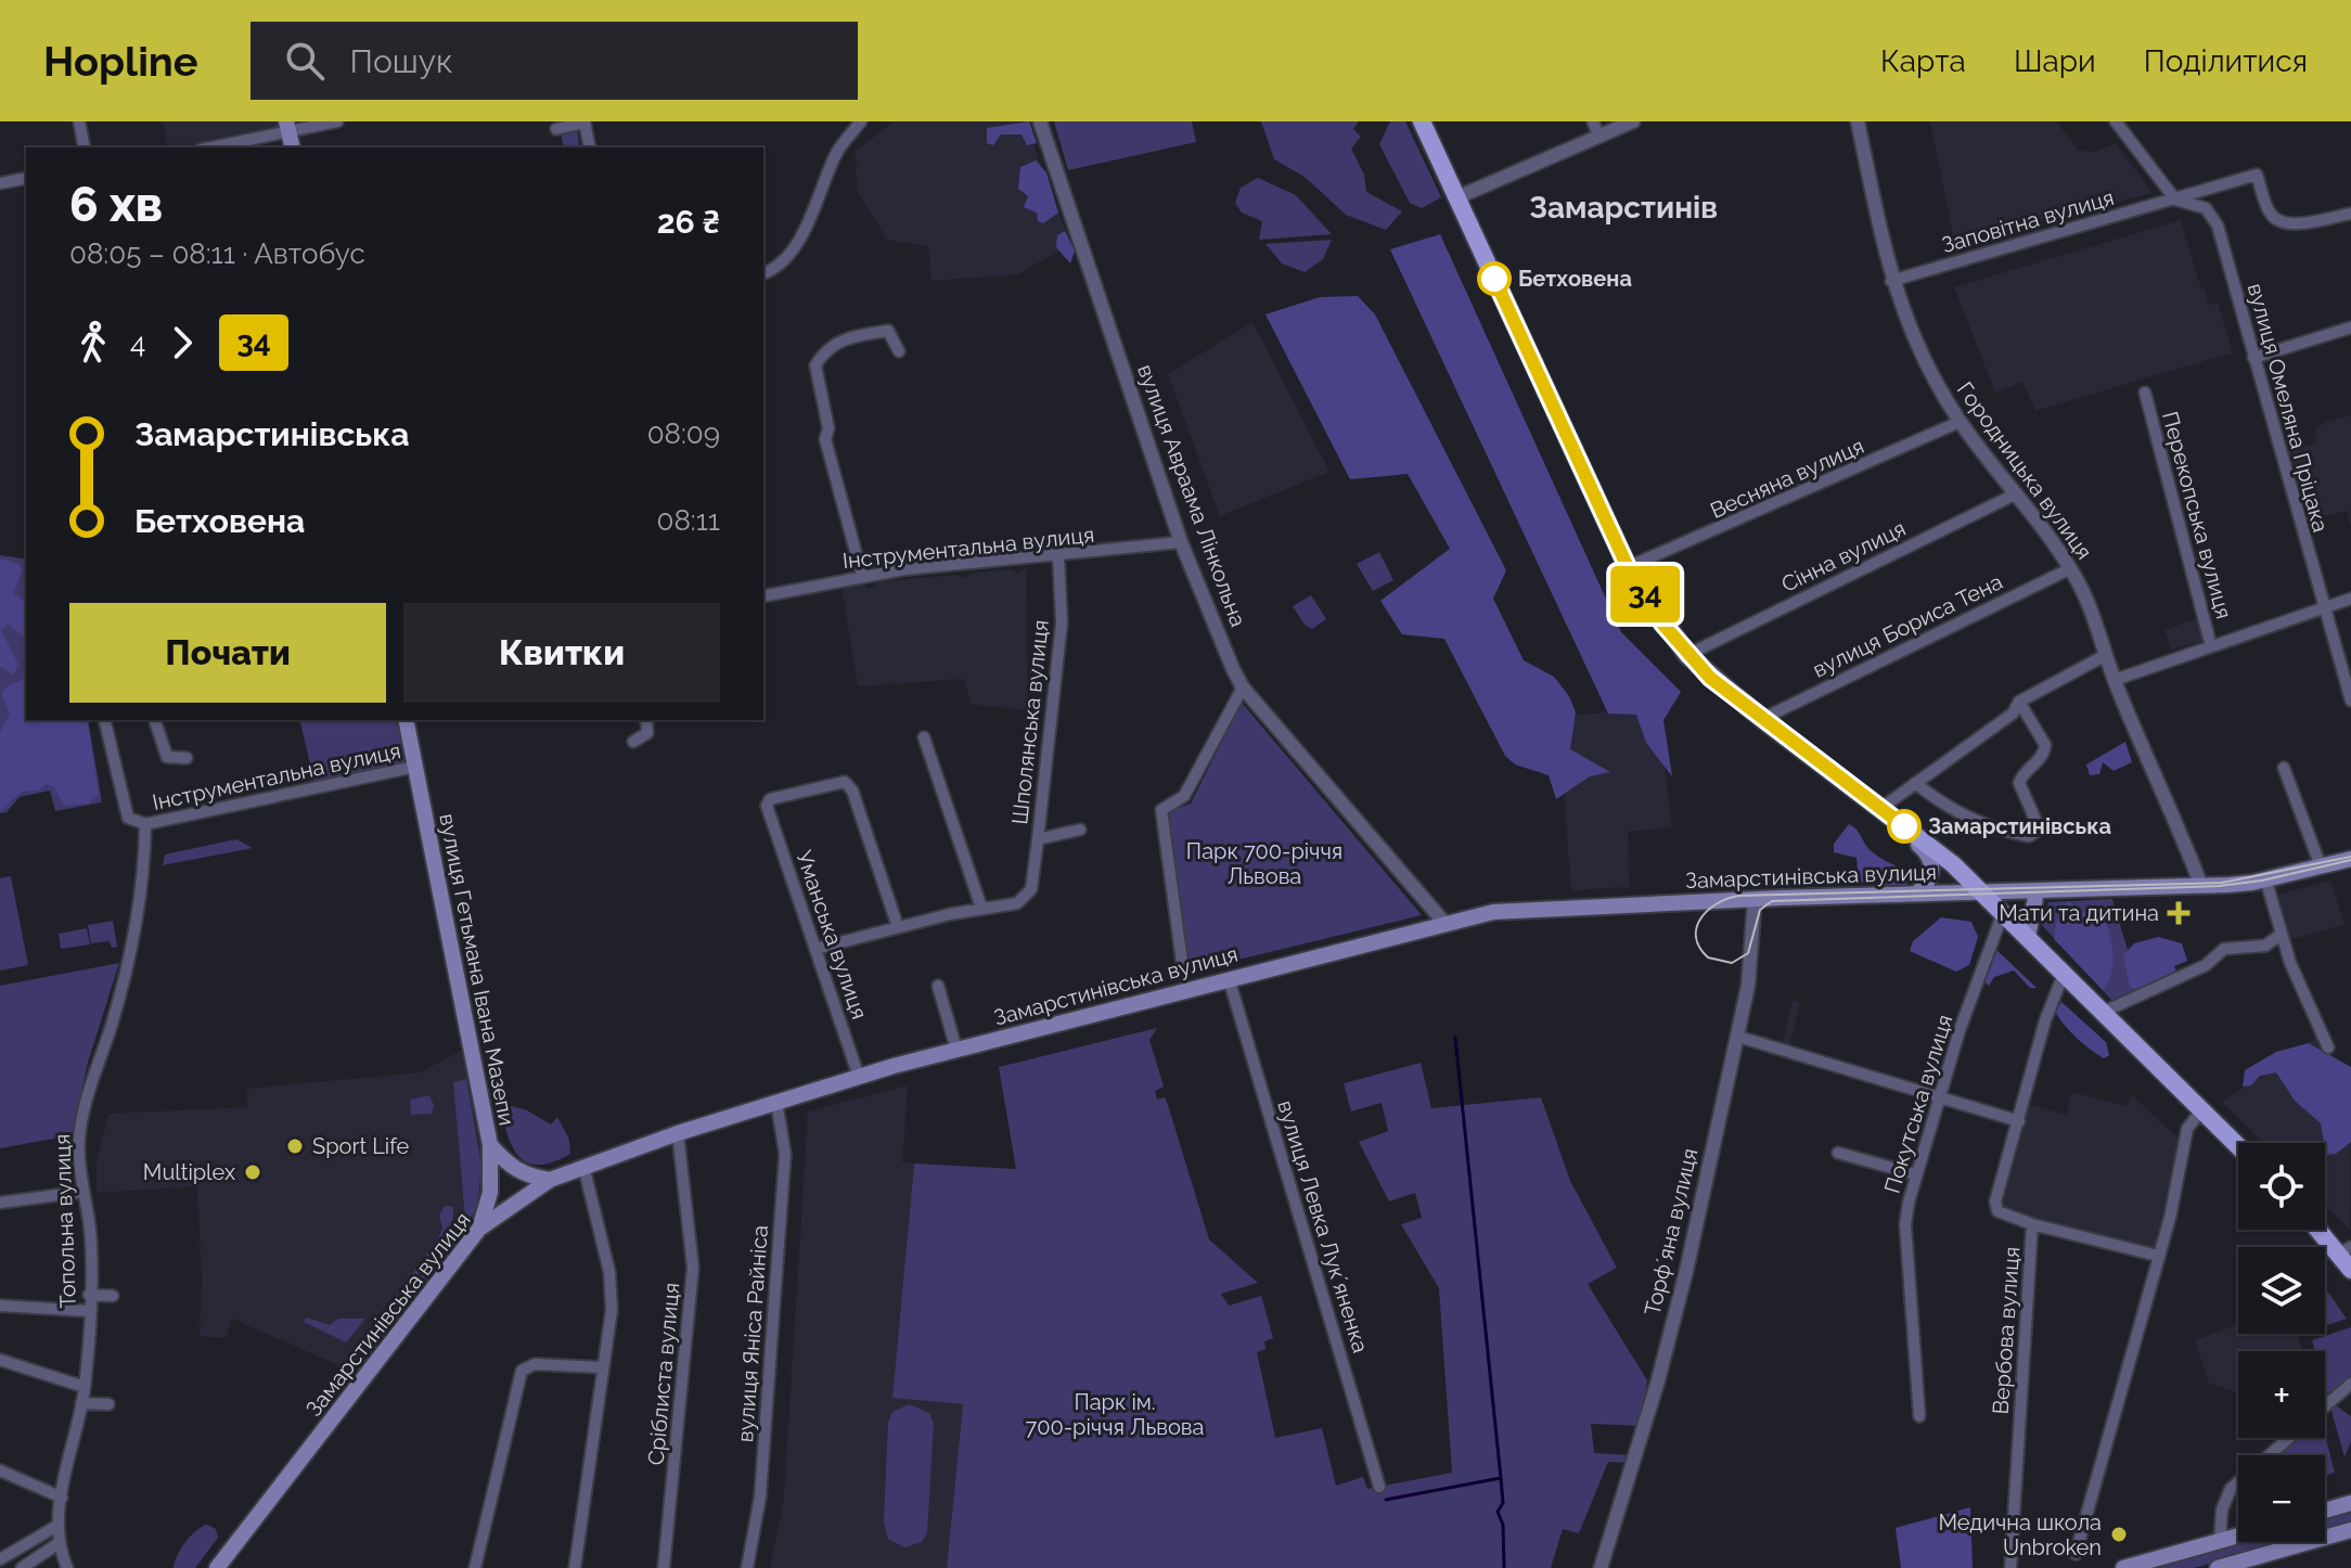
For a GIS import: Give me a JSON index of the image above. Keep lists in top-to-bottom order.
{
  "streets": {
    "main road": ["Замарстинівська вулиця", "вулиця Гетьмана Івана Мазепи"],
    "street": [
      "Заповітна вулиця",
      "вулиця Омеляна Пріцака",
      "Городницька вулиця",
      "Весняна вулиця",
      "вулиця Авраама Лінкольна",
      "Перекопська вулиця",
      "Інструментальна вулиця",
      "Сінна вулиця",
      "вулиця Бориса Тена",
      "Шполянська вулиця",
      "Уманська вулиця",
      "Покутська вулиця",
      "Топольна вулиця",
      "вулиця Левка Лукʼяненка",
      "Торфʼяна вулиця",
      "Вербова вулиця",
      "вулиця Яніса Райніса",
      "Сріблиста вулиця"
    ]
  },
  "crossings": [
    ["Заповітна вулиця", "вулиця Омеляна Пріцака"],
    ["Заповітна вулиця", "Городницька вулиця"],
    ["Городницька вулиця", "Весняна вулиця"],
    ["Городницька вулиця", "Сінна вулиця"],
    ["Городницька вулиця", "вулиця Бориса Тена"],
    ["Городницька вулиця", "Замарстинівська вулиця"],
    ["вулиця Авраама Лінкольна", "Інструментальна вулиця"],
    ["вулиця Авраама Лінкольна", "Замарстинівська вулиця"],
    ["Інструментальна вулиця", "Шполянська вулиця"],
    ["Інструментальна вулиця", "вулиця Гетьмана Івана Мазепи"],
    ["Інструментальна вулиця", "Топольна вулиця"],
    ["Замарстинівська вулиця", "Уманська вулиця"],
    ["Замарстинівська вулиця", "вулиця Гетьмана Івана Мазепи"],
    ["Замарстинівська вулиця", "вулиця Левка Лукʼяненка"],
    ["Замарстинівська вулиця", "Торфʼяна вулиця"],
    ["Замарстинівська вулиця", "вулиця Яніса Райніса"],
    ["Замарстинівська вулиця", "Сріблиста вулиця"]
  ],
  "districts": ["Замарстинів"],
  "parks": ["Парк 700-річчя Львова", "Парк ім. 700-річчя Львова"],
  "places": {
    "other": [
      "Бетховена",
      "Замарстинівська",
      "Sport Life",
      "Multiplex",
      "Медична школа Unbroken"
    ],
    "health": ["Мати та дитина"]
  },
  "lines": ["bus line 34"],
  "page": {
    "header": "Hopline",
    "search": "Пошук",
    "nav": ["Карта", "Шари", "Поділитися"],
    "on_map": "34",
    "heading": ["6 хв", "08:05 – 08:11 · Автобус", "26 ₴"],
    "legs": ["4", "34"],
    "list": [
      {
        "name": "Замарстинівська",
        "value": "08:09"
      },
      {
        "name": "Бетховена",
        "value": "08:11"
      }
    ],
    "buttons": ["Почати", "Квитки"],
    "map_buttons": ["+", "−"]
  }
}
